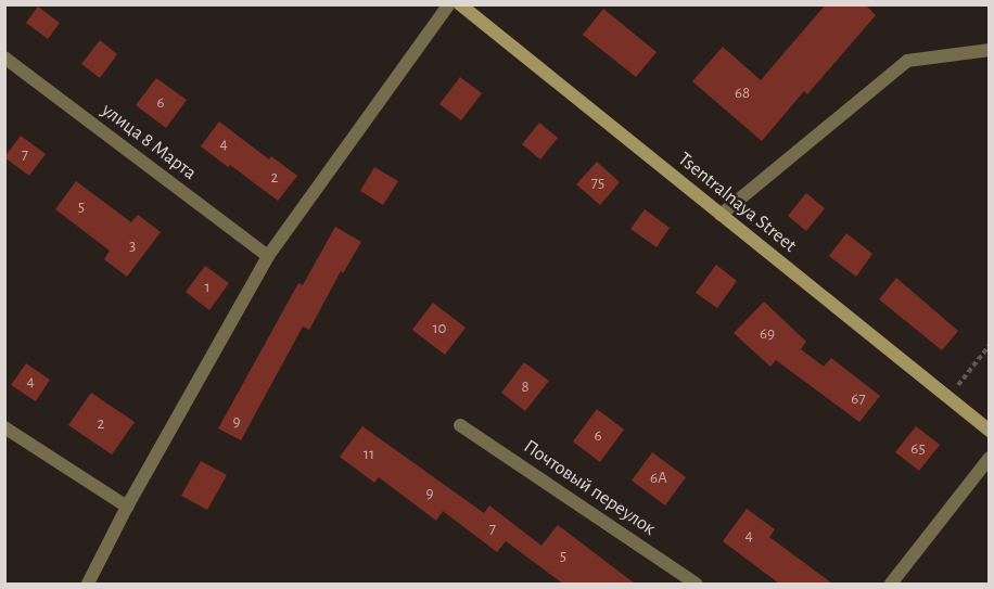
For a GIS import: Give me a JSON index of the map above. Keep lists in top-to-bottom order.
{
  "streets": {
    "main road": ["Tsentralnaya Street"],
    "street": ["улица 8 Марта", "Почтовый переулок"]
  },
  "house_numbers": [
    "68",
    "6",
    "4",
    "7",
    "2",
    "75",
    "5",
    "3",
    "1",
    "10",
    "69",
    "4",
    "8",
    "67",
    "9",
    "2",
    "6",
    "65",
    "11",
    "6А",
    "9",
    "7",
    "4",
    "5"
  ]
}
